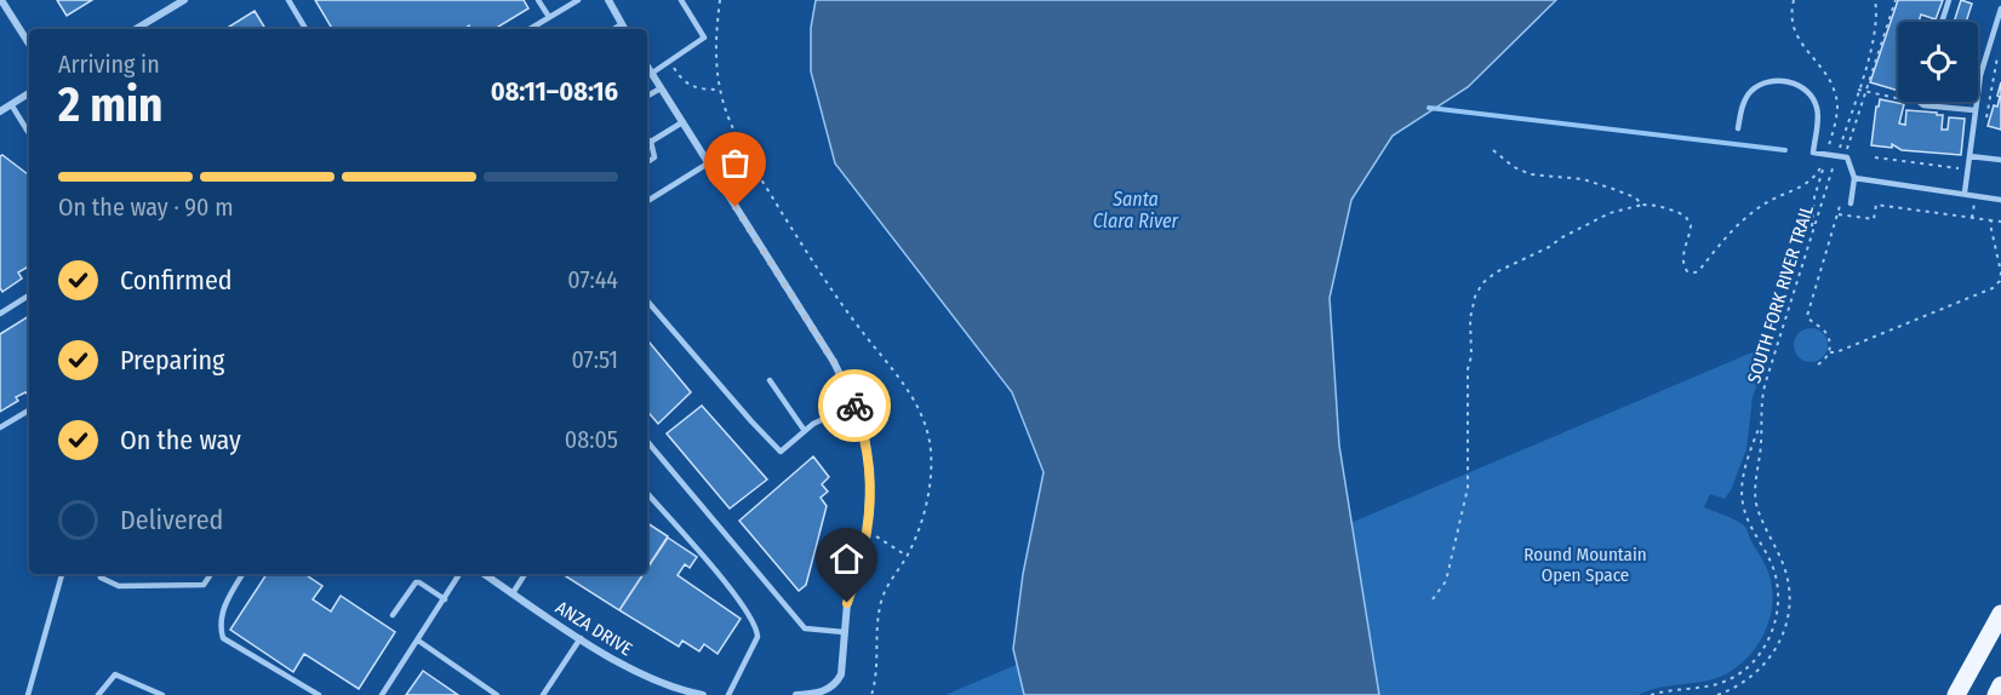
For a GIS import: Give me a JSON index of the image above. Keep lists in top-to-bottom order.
{
  "streets": {
    "street": ["ANZA DRIVE"],
    "path": ["SOUTH FORK RIVER TRAIL"]
  },
  "water": ["Santa Clara River"],
  "parks": ["Round Mountain Open Space"],
  "page": {
    "heading": ["2 min", "Arriving in", "08:11–08:16"],
    "bar": "On the way · 90 m",
    "list": [
      ["Confirmed", "07:44"],
      ["Preparing", "07:51"],
      ["On the way", "08:05"],
      "Delivered"
    ]
  }
}
